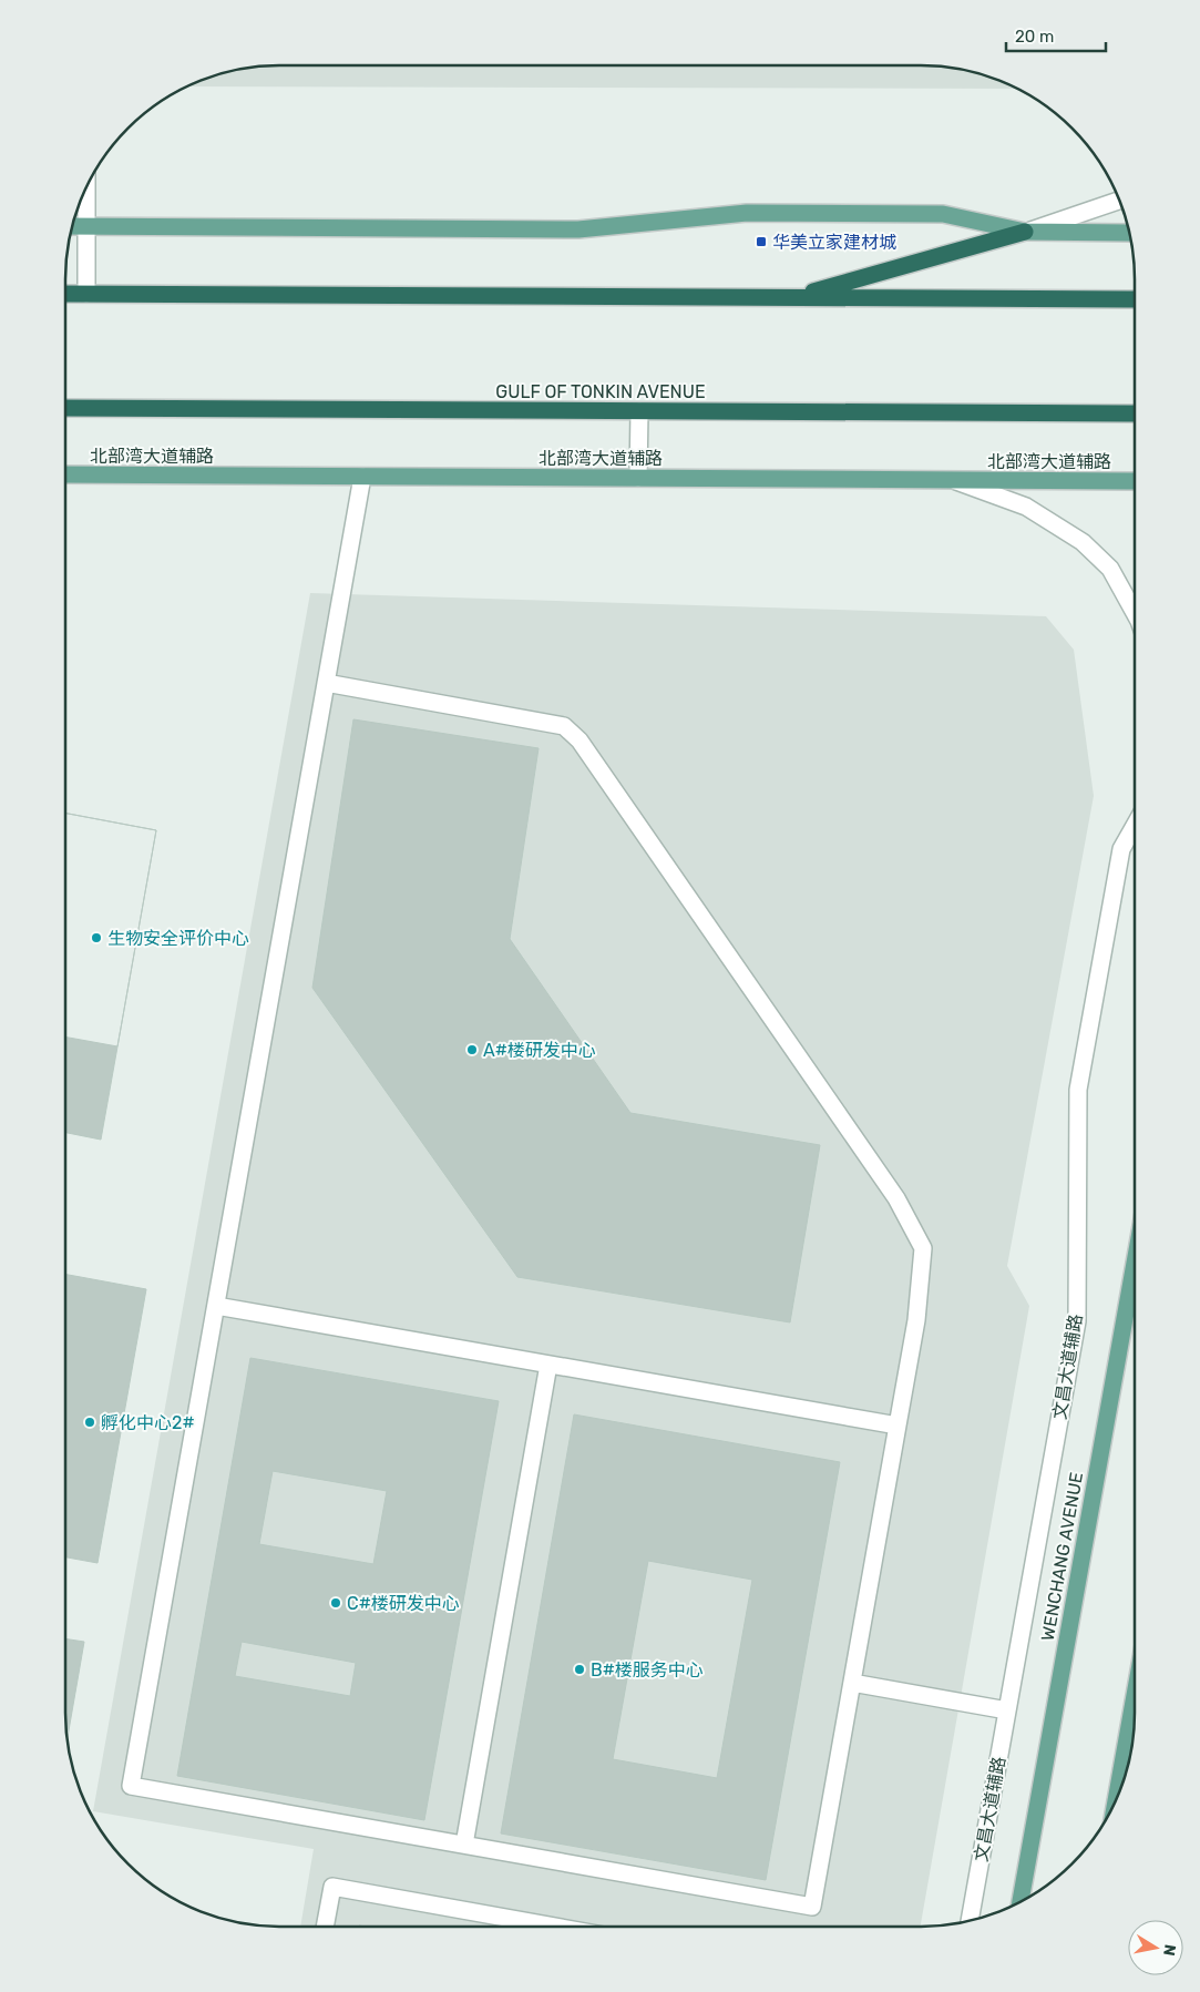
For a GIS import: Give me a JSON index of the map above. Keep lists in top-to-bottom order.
{
  "streets": {
    "highway": ["GULF OF TONKIN AVENUE"],
    "main road": ["北部湾大道辅路", "WENCHANG AVENUE"],
    "street": ["文昌大道辅路"]
  },
  "places": {
    "transit": ["华美立家建材城"],
    "other": [
      "生物安全评价中心",
      "A#楼研发中心",
      "孵化中心2#",
      "C#楼研发中心",
      "B#楼服务中心"
    ]
  },
  "scale_bar": "20 m",
  "north": "right"
}
